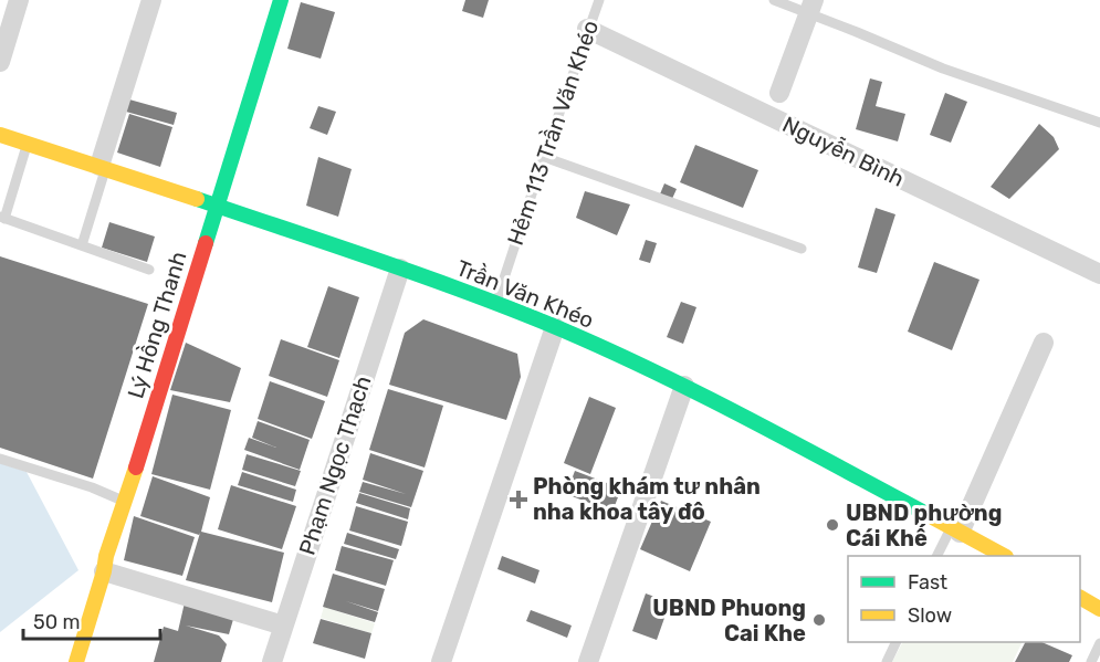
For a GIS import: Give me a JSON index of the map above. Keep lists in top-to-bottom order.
{
  "streets": {
    "street": [
      "Nguyễn Bình",
      "Trần Văn Khéo",
      "Lý Hồng Thanh",
      "Phạm Ngọc Thạch"
    ],
    "lane": ["Hẻm 113 Trần Văn Khéo"]
  },
  "crossings": [
    ["Hẻm 113 Trần Văn Khéo", "Nguyễn Bình"],
    ["Hẻm 113 Trần Văn Khéo", "Trần Văn Khéo"],
    ["Trần Văn Khéo", "Lý Hồng Thanh"],
    ["Trần Văn Khéo", "Phạm Ngọc Thạch"]
  ],
  "places": {
    "health": ["Phòng khám tư nhân nha khoa tây đô"],
    "other": ["UBND phường Cái Khế", "UBND Phuong Cai Khe"]
  },
  "legend": ["Fast", "Slow"],
  "scale_bar": "50 m"
}
